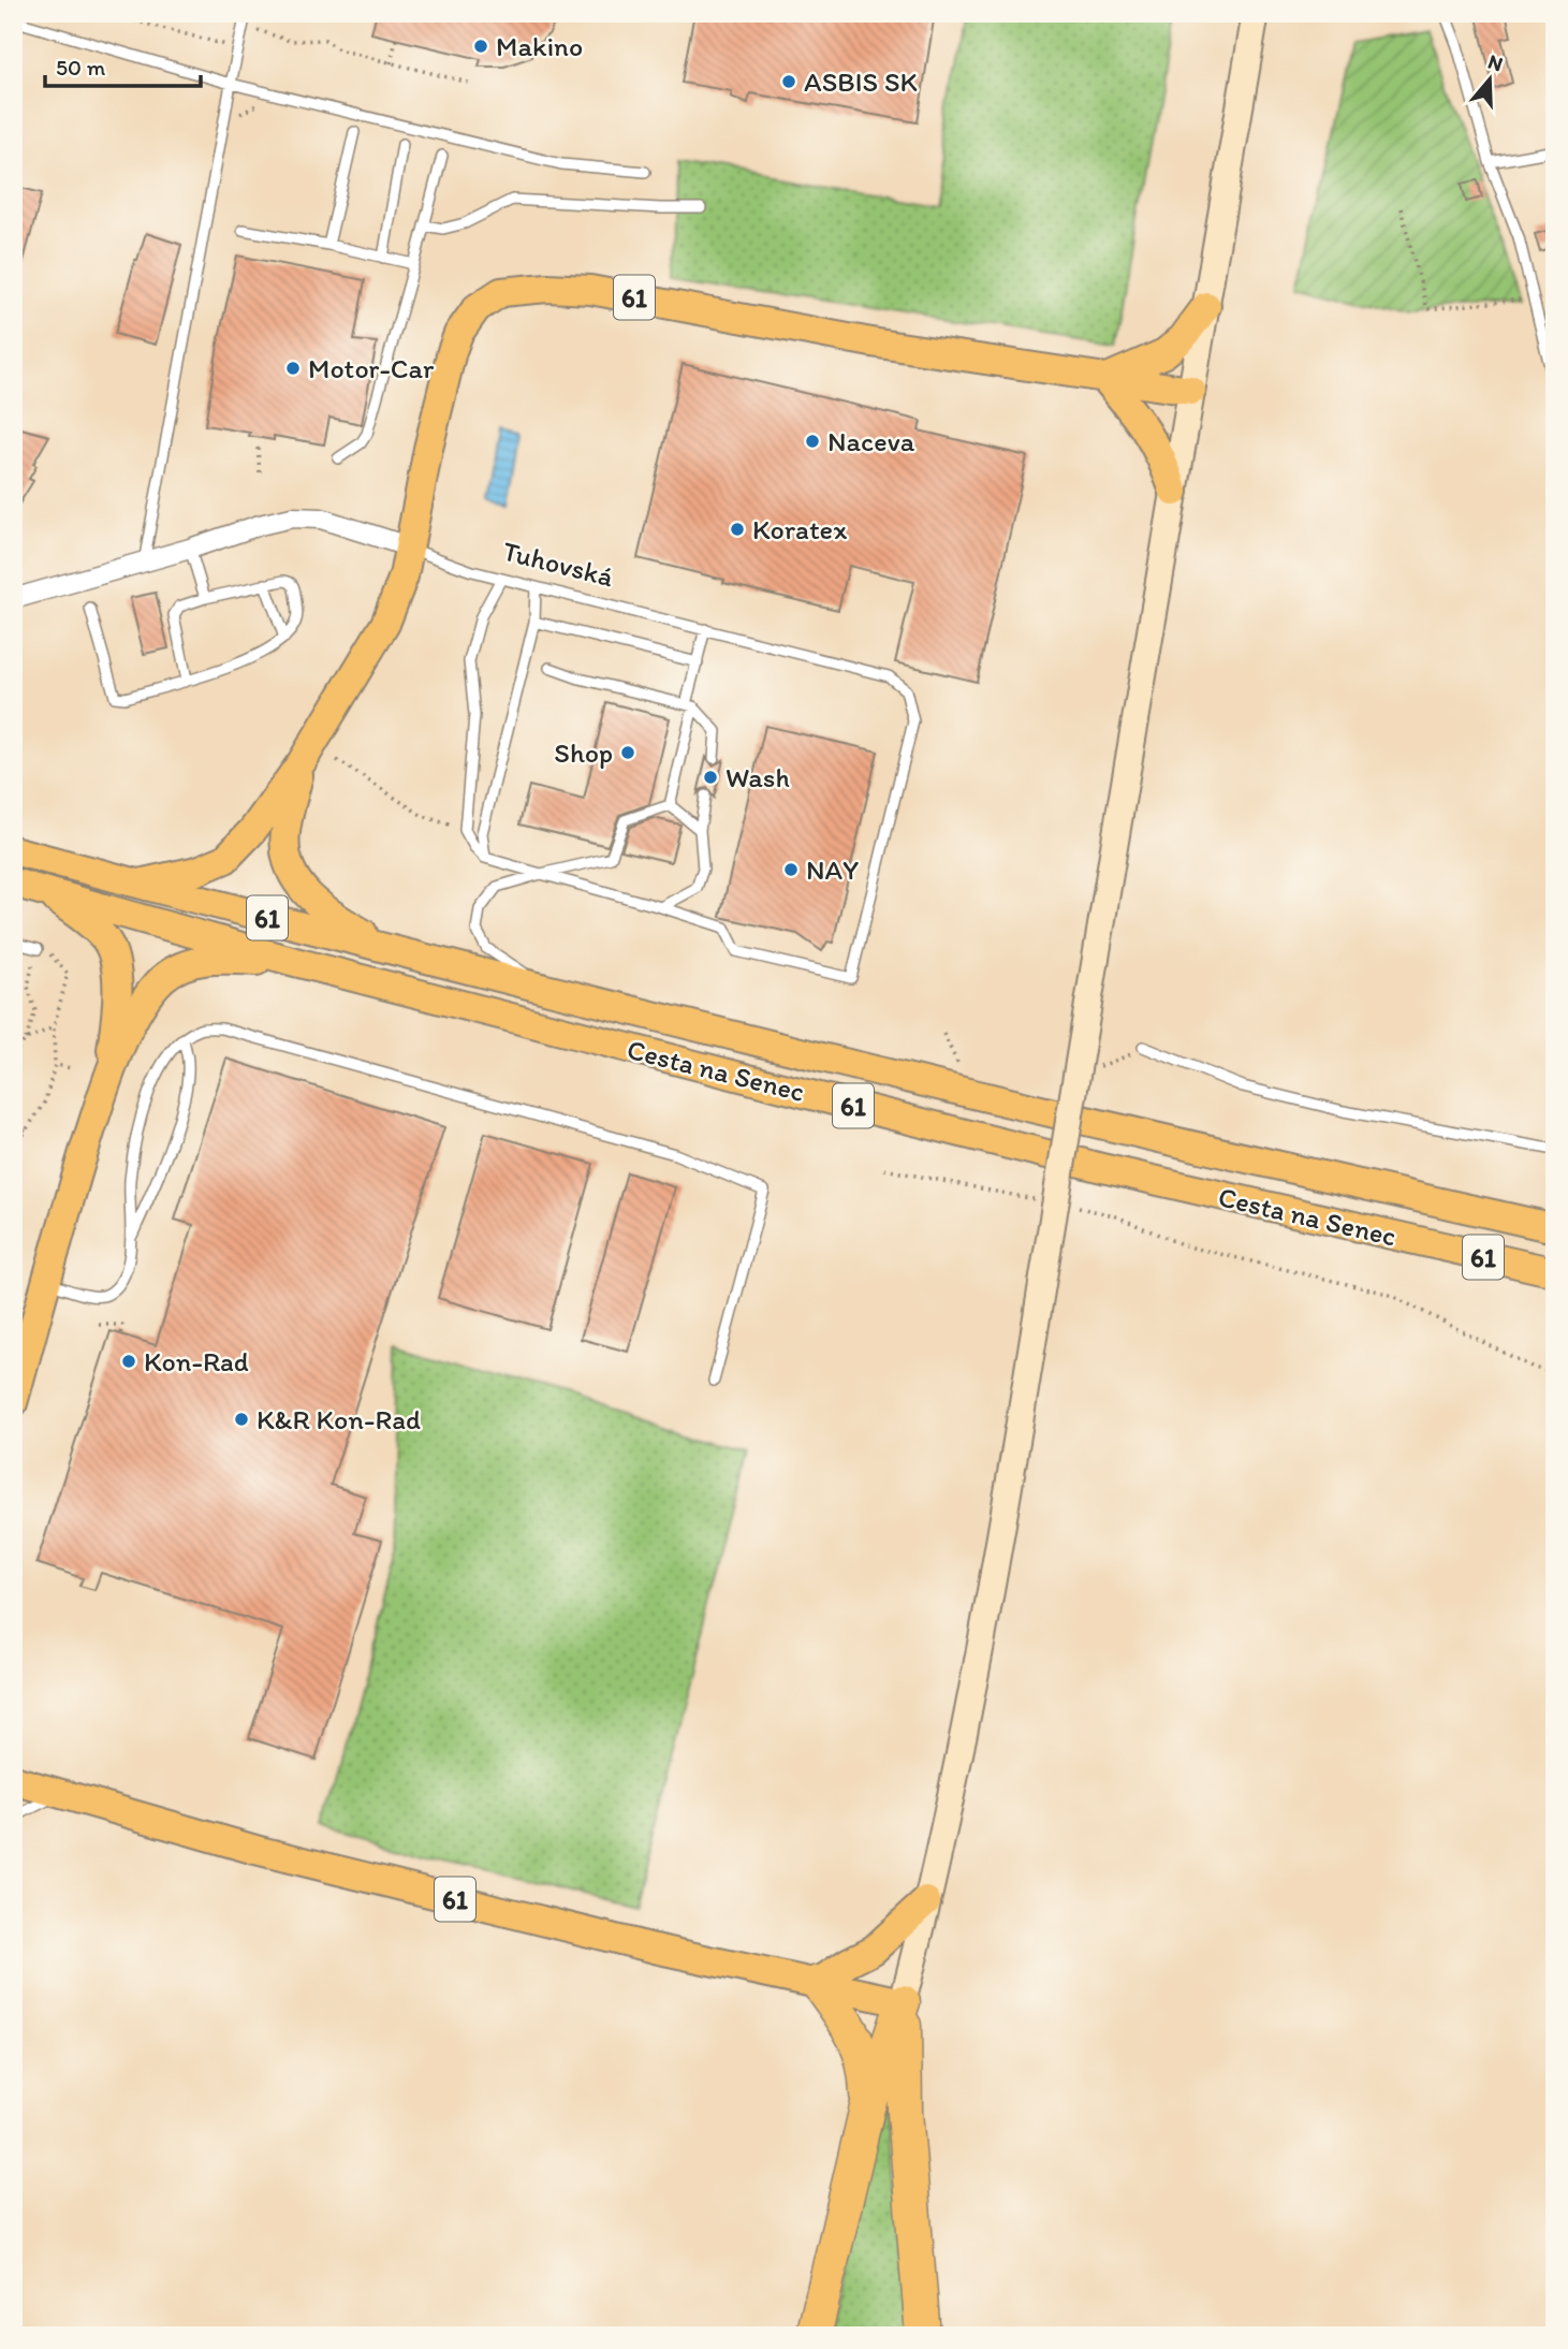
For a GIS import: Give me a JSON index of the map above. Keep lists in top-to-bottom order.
{
  "streets": {
    "main road": ["61", "Cesta na Senec"],
    "street": ["Tuhovská"]
  },
  "crossings": [
    ["61", "Tuhovská"],
    ["61", "Cesta na Senec"]
  ],
  "places": [
    "Makino",
    "ASBIS SK",
    "Motor-Car",
    "Naceva",
    "Koratex",
    "Shop",
    "Wash",
    "NAY",
    "Kon-Rad",
    "K&R Kon-Rad"
  ],
  "scale_bar": "50 m",
  "north": "top"
}
